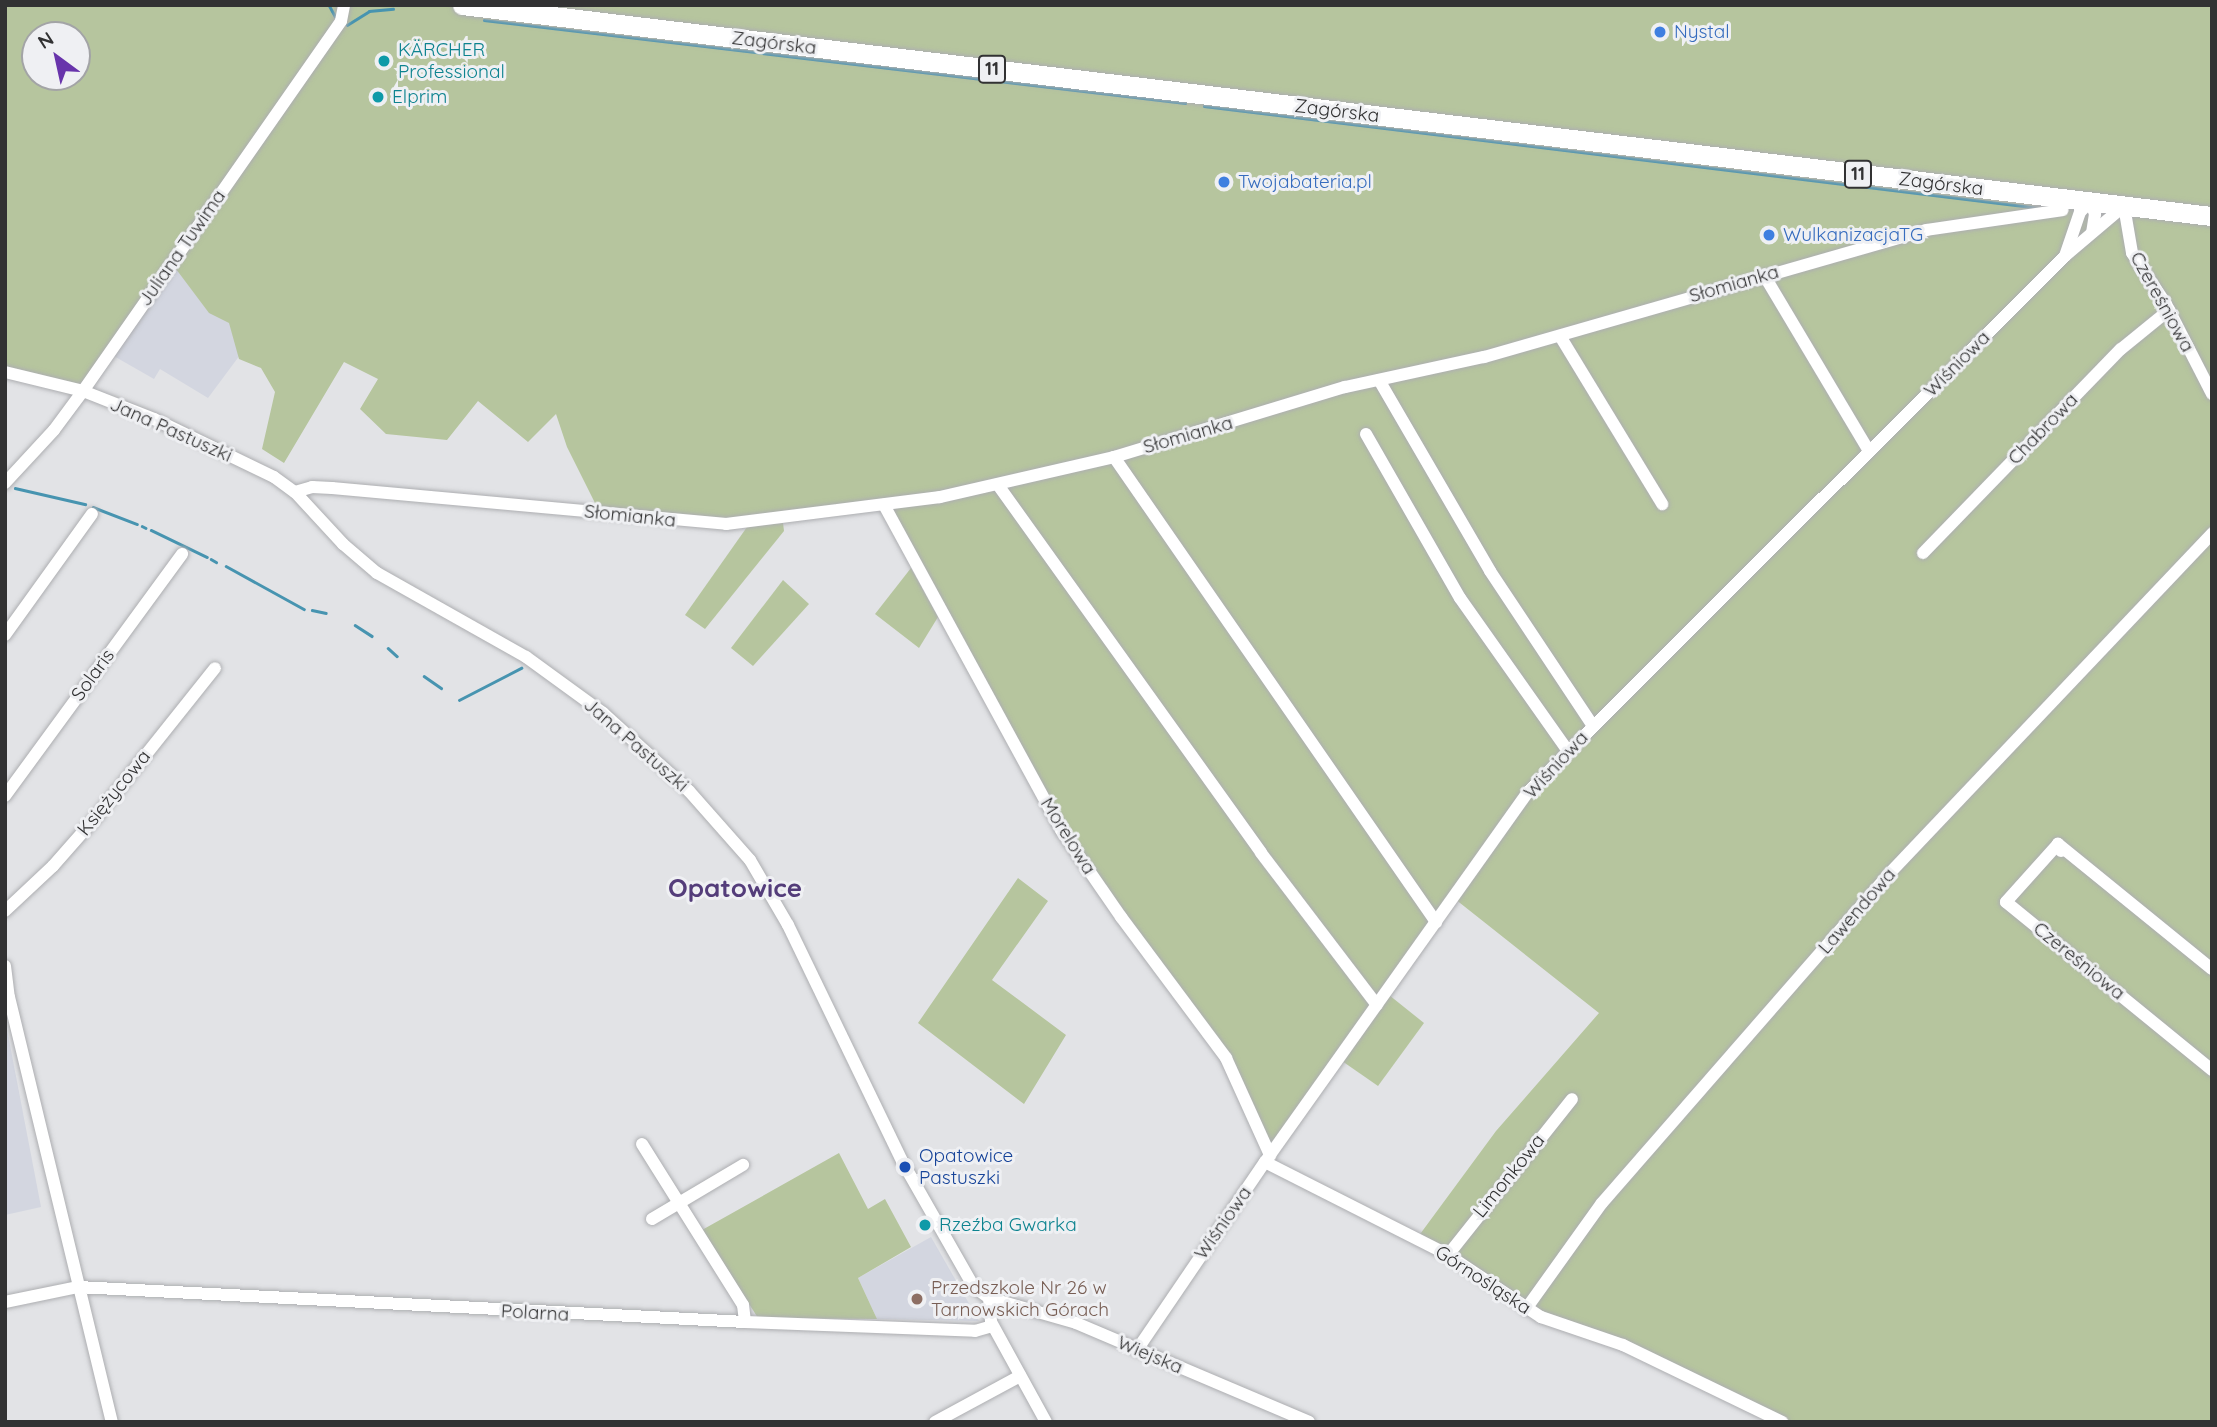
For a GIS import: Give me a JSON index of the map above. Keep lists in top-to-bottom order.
{
  "streets": {
    "highway": ["Zagórska", "11"],
    "street": [
      "Juliana Tuwima",
      "Słomianka",
      "Czereśniowa",
      "Wiśniowa",
      "Chabrowa",
      "Jana Pastuszki",
      "Solaris",
      "Księżycowa",
      "Morelowa",
      "Lawendowa",
      "Limonkowa",
      "Górnośląska",
      "Polarna",
      "Wiejska"
    ]
  },
  "crossings": [
    ["Zagórska", "Słomianka"],
    ["Zagórska", "Czereśniowa"],
    ["Zagórska", "Wiśniowa"],
    ["Juliana Tuwima", "Jana Pastuszki"],
    ["Słomianka", "Jana Pastuszki"],
    ["Słomianka", "Morelowa"],
    ["Czereśniowa", "Wiśniowa"],
    ["Czereśniowa", "Chabrowa"],
    ["Wiśniowa", "Morelowa"],
    ["Wiśniowa", "Górnośląska"],
    ["Wiśniowa", "Wiejska"],
    ["Jana Pastuszki", "Wiejska"],
    ["Morelowa", "Górnośląska"],
    ["Lawendowa", "Górnośląska"],
    ["Limonkowa", "Górnośląska"]
  ],
  "districts": ["Opatowice"],
  "places": [
    "Nystal",
    "KÄRCHER Professional",
    "Elprim",
    "Twojabateria.pl",
    "WulkanizacjaTG",
    "Opatowice Pastuszki",
    "Rzeźba Gwarka",
    "Przedszkole Nr 26 w Tarnowskich Górach"
  ],
  "north": "top left"
}
